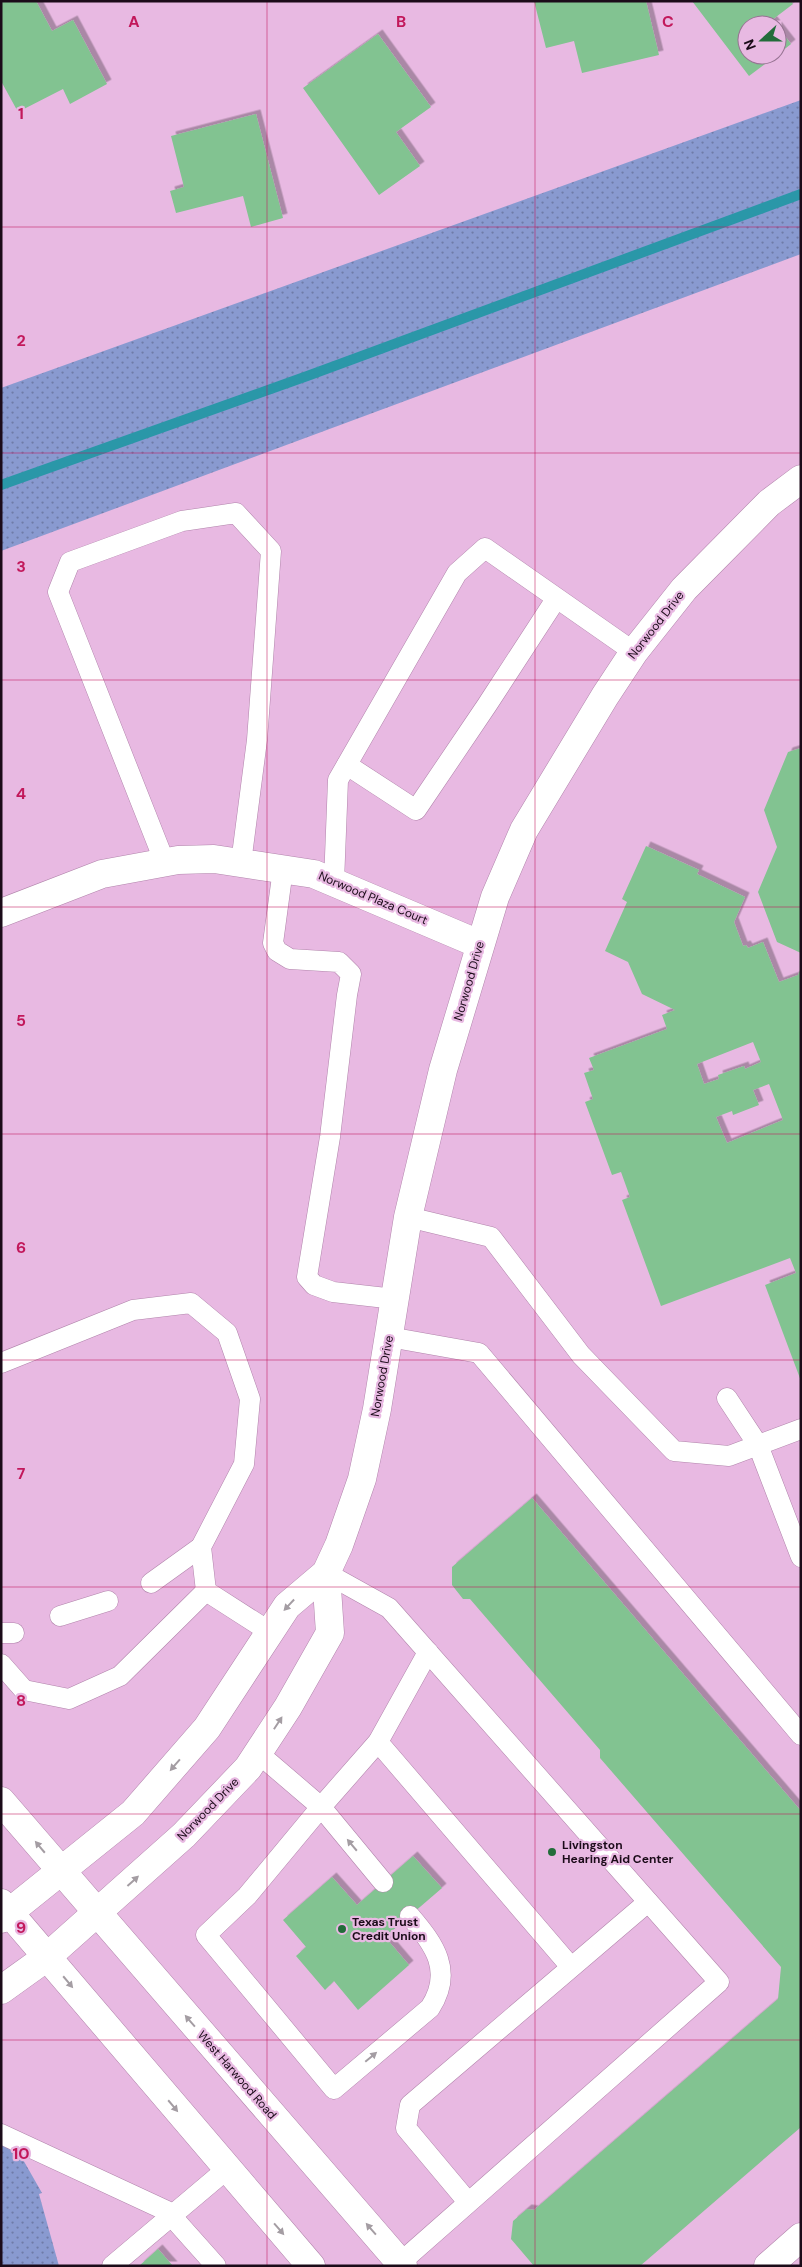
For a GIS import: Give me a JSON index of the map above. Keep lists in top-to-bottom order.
{
  "streets": {
    "main road": ["Norwood Drive", "Norwood Plaza Court", "West Harwood Road"]
  },
  "crossings": [
    ["Norwood Drive", "Norwood Plaza Court"],
    ["Norwood Drive", "West Harwood Road"]
  ],
  "places": ["Livingston Hearing Aid Center", "Texas Trust Credit Union"],
  "north": "left",
  "grid": {
    "columns": ["A", "B", "C"],
    "rows": [
      "1",
      "2",
      "3",
      "4",
      "5",
      "6",
      "7",
      "8",
      "9",
      "10"
    ]
  }
}
